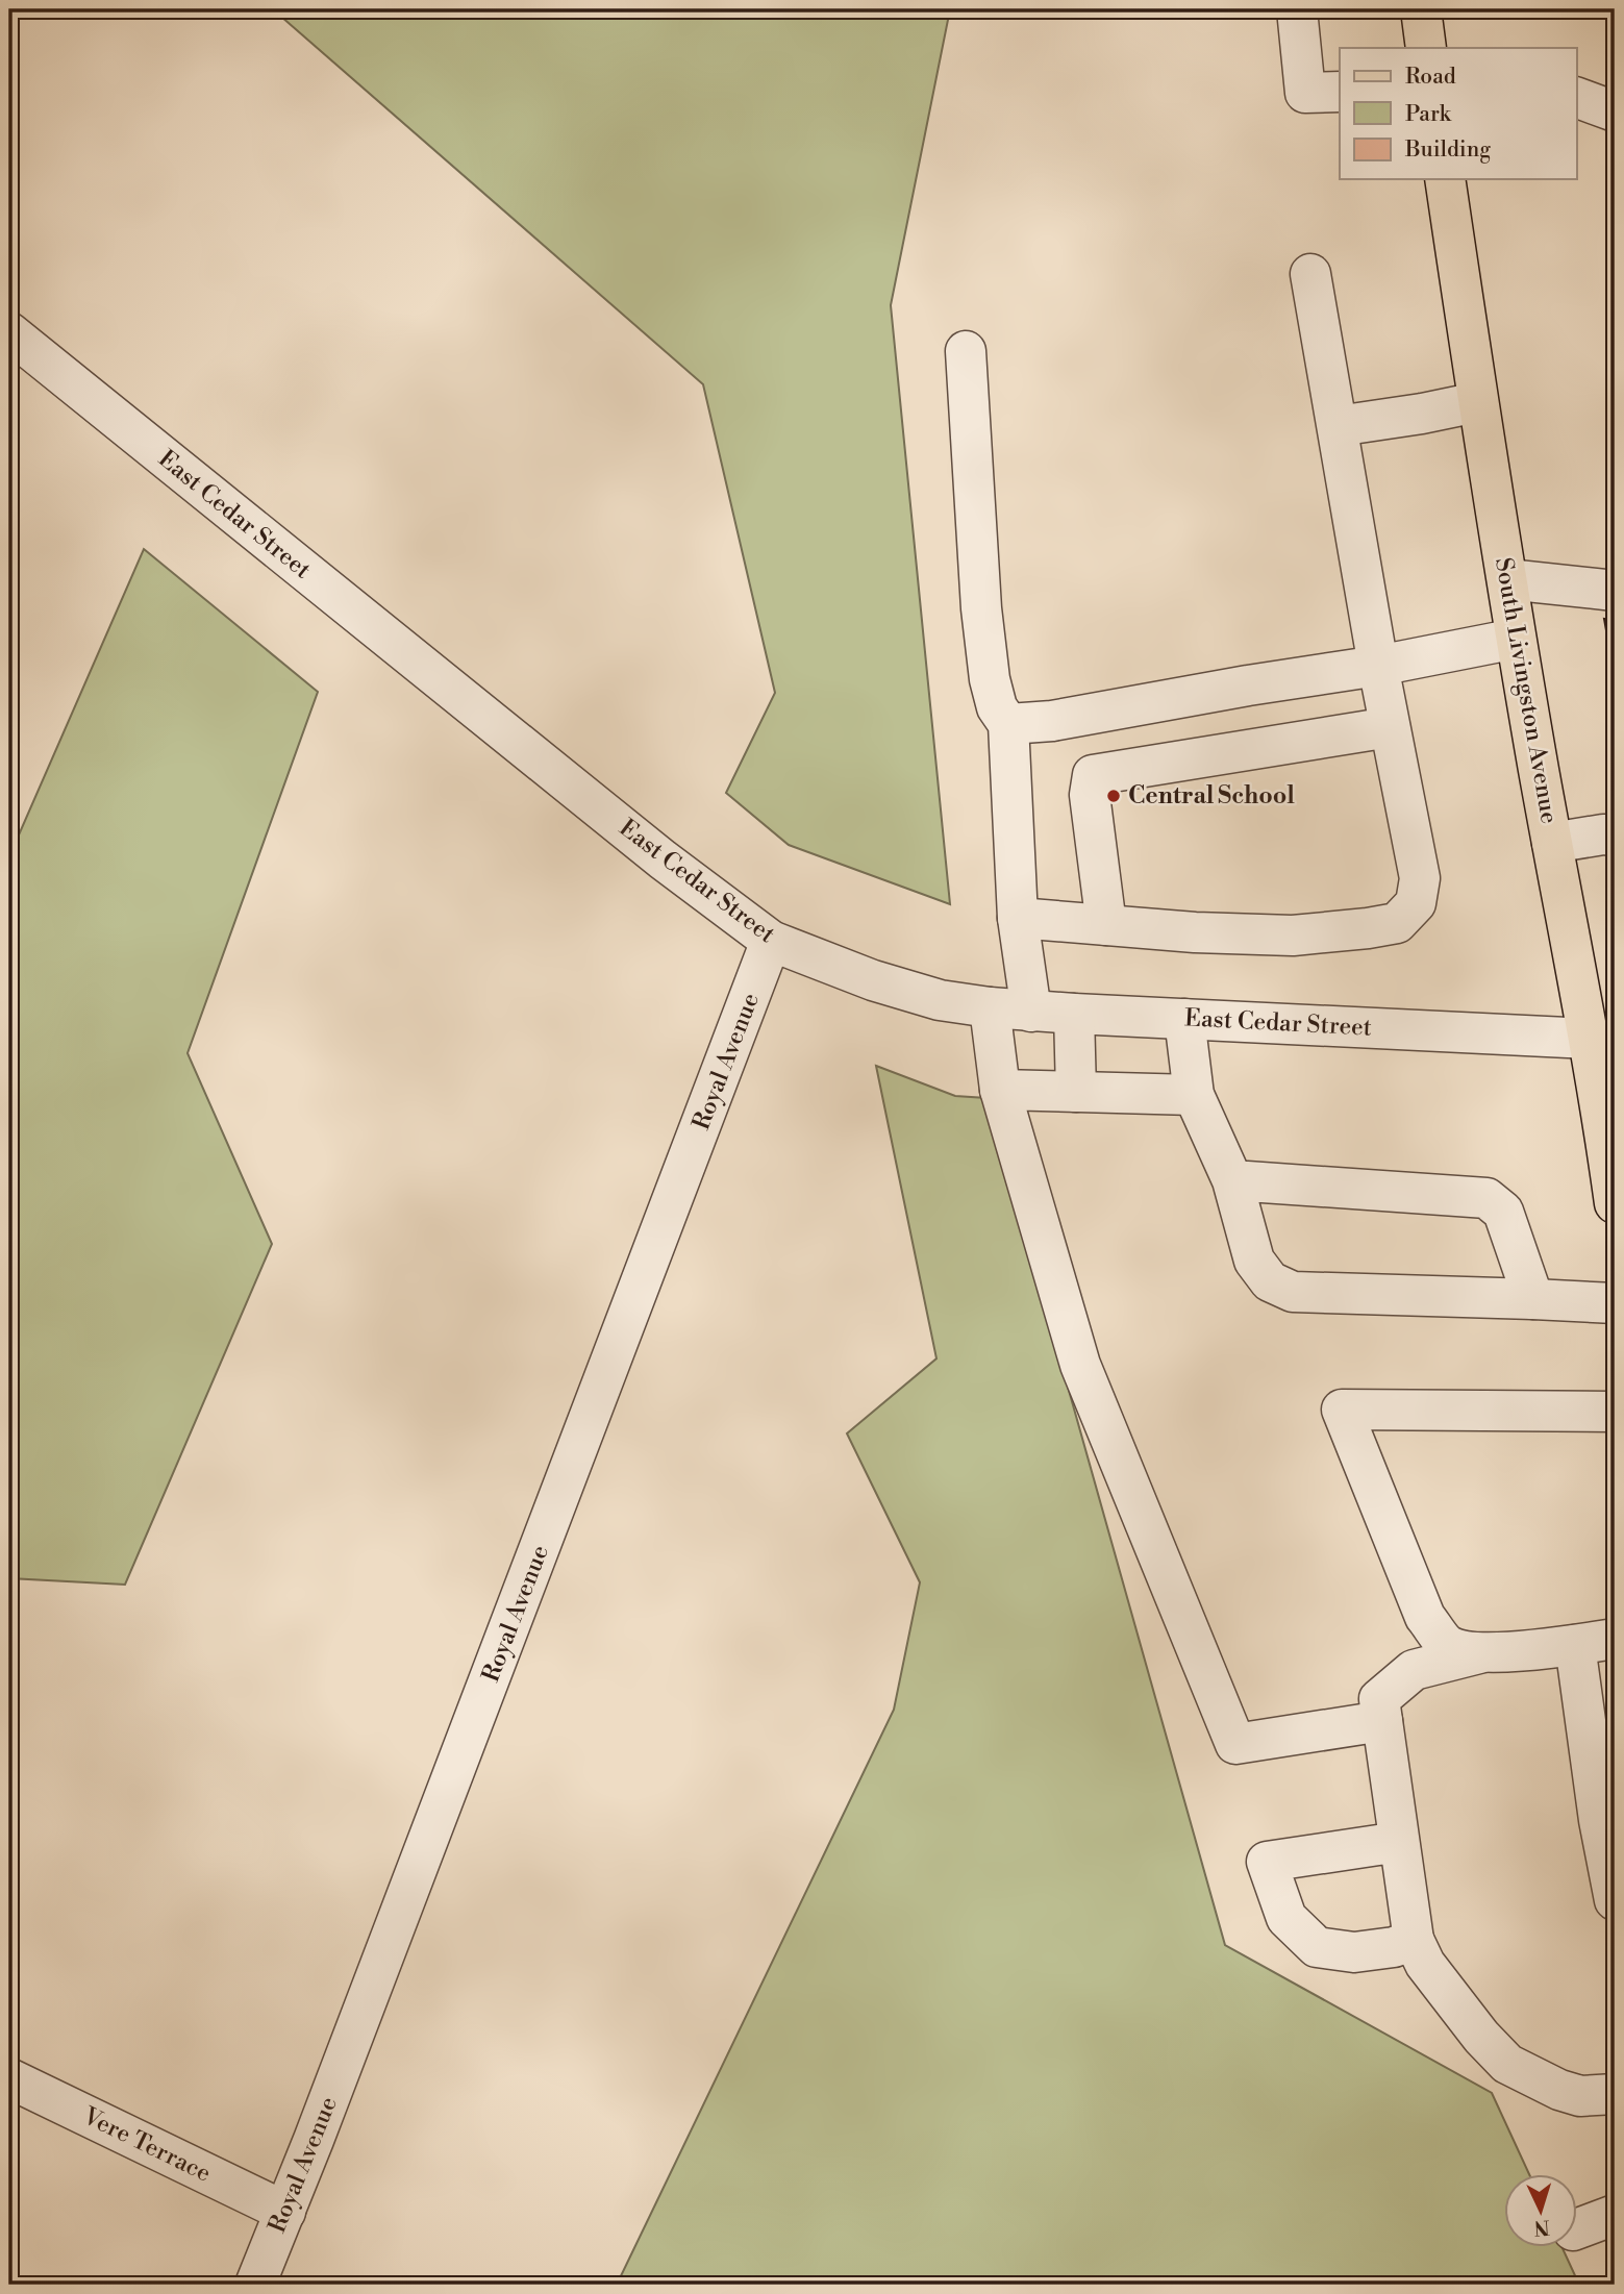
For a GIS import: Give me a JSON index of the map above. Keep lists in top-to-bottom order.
{
  "streets": {
    "main road": ["South Livingston Avenue"],
    "street": ["East Cedar Street", "Royal Avenue", "Vere Terrace"]
  },
  "crossings": [
    ["East Cedar Street", "South Livingston Avenue"],
    ["East Cedar Street", "Royal Avenue"],
    ["Royal Avenue", "Vere Terrace"]
  ],
  "places": ["Central School"],
  "legend": ["Road", "Park", "Building"],
  "north": "bottom"
}
